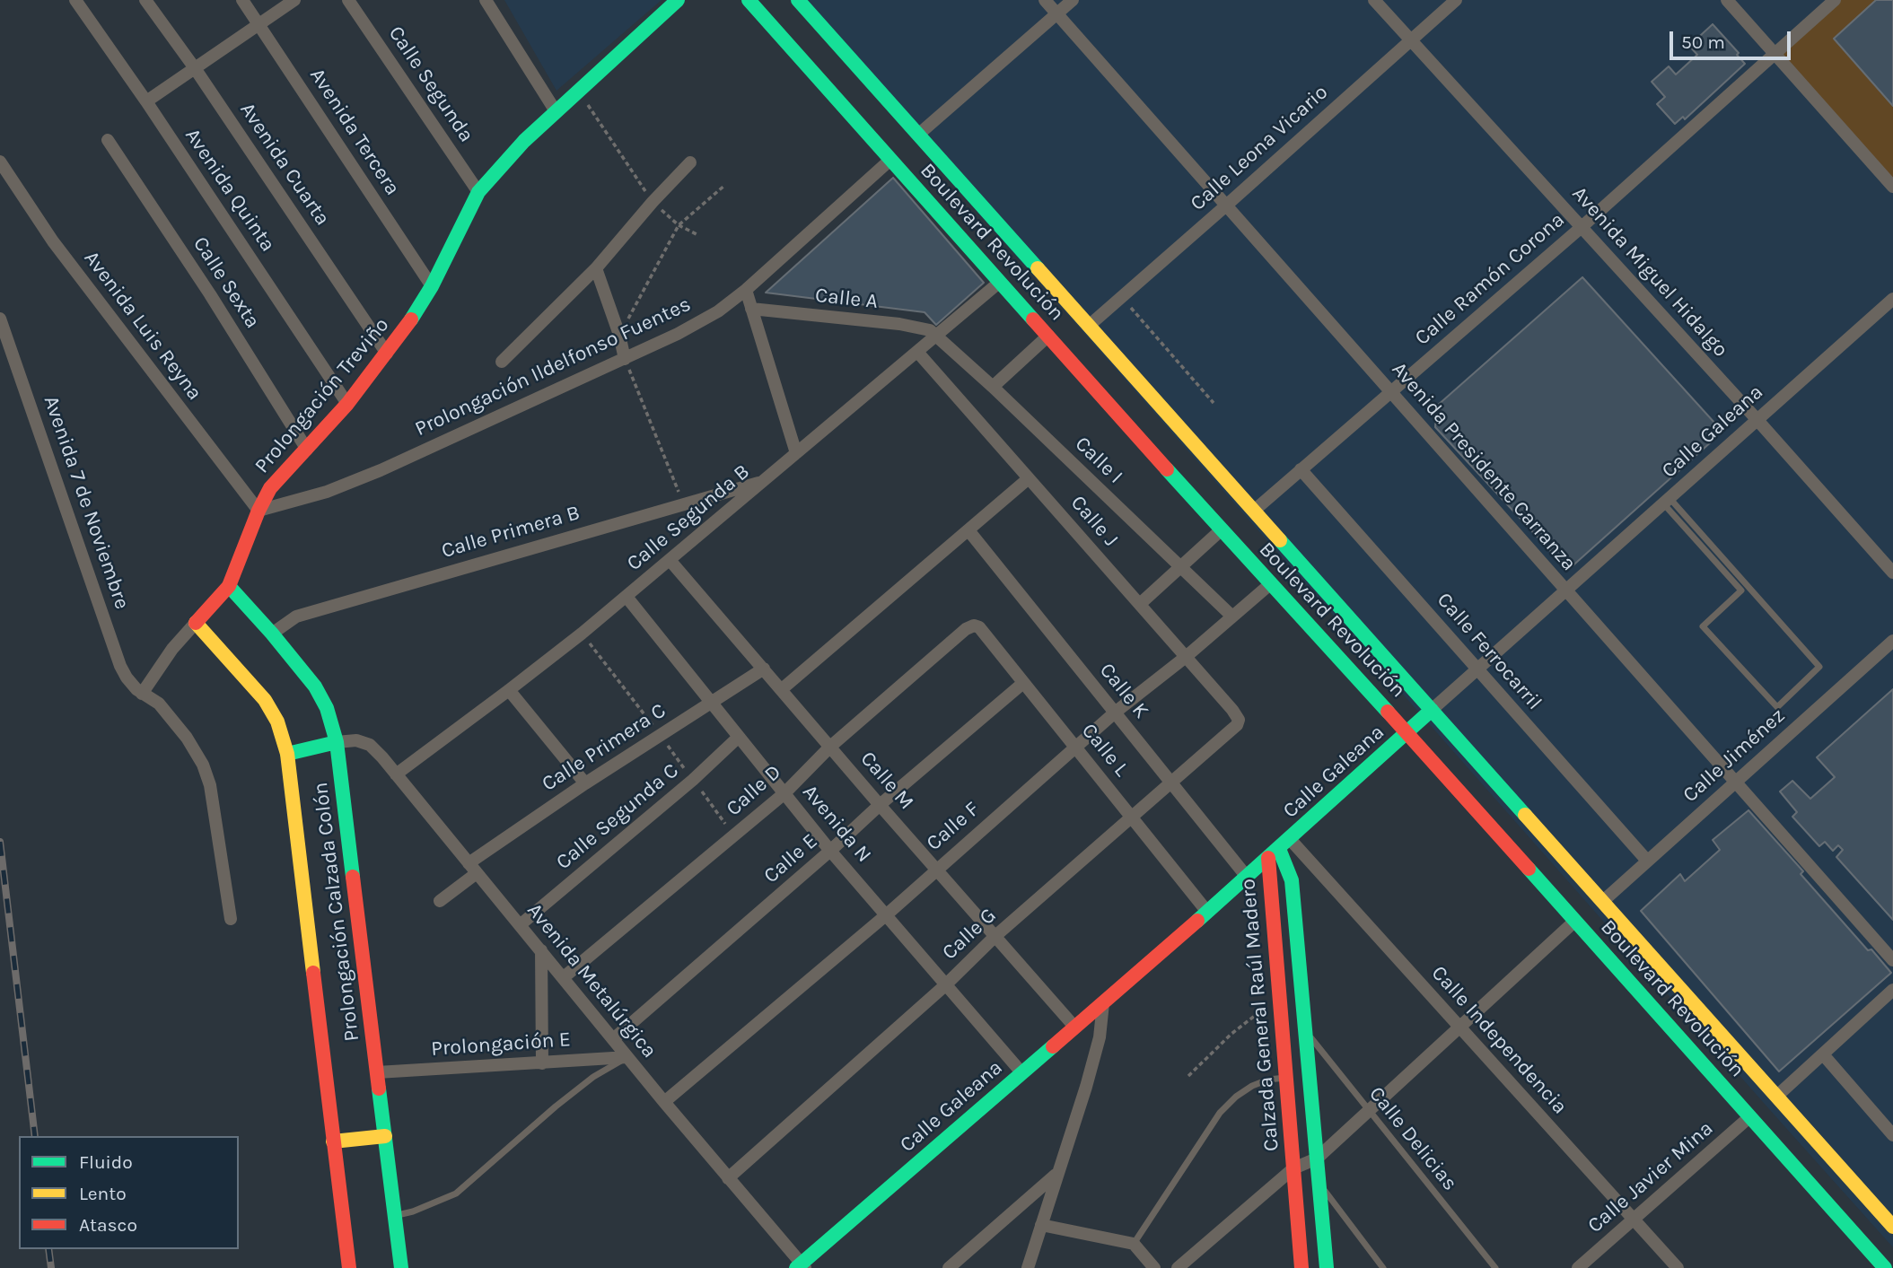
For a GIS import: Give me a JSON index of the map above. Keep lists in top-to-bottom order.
{
  "streets": {
    "main road": [
      "Boulevard Revolución",
      "Prolongación Treviño",
      "Calle Galeana",
      "Prolongación Calzada Colón",
      "Calzada General Raúl Madero"
    ],
    "street": [
      "Calle Segunda",
      "Avenida Tercera",
      "Calle Leona Vicario",
      "Avenida Cuarta",
      "Avenida Quinta",
      "Avenida Miguel Hidalgo",
      "Calle Ramón Corona",
      "Calle Sexta",
      "Calle A",
      "Avenida Luis Reyna",
      "Prolongación Ildelfonso Fuentes",
      "Calle I",
      "Avenida Presidente Carranza",
      "Avenida 7 de Noviembre",
      "Calle Segunda B",
      "Calle J",
      "Calle Primera B",
      "Calle Ferrocarril",
      "Calle K",
      "Calle Primera C",
      "Calle L",
      "Calle Jiménez",
      "Calle M",
      "Calle D",
      "Calle Segunda C",
      "Avenida N",
      "Calle F",
      "Calle E",
      "Calle G",
      "Avenida Metalúrgica",
      "Calle Independencia",
      "Prolongación E",
      "Calle Javier Mina"
    ],
    "lane": ["Calle Delicias"]
  },
  "crossings": [
    ["Calle Segunda", "Prolongación Treviño"],
    ["Avenida Tercera", "Prolongación Treviño"],
    ["Calle Leona Vicario", "Avenida Miguel Hidalgo"],
    ["Calle Leona Vicario", "Avenida Presidente Carranza"],
    ["Avenida Cuarta", "Prolongación Treviño"],
    ["Avenida Quinta", "Prolongación Treviño"],
    ["Boulevard Revolución", "Prolongación Ildelfonso Fuentes"],
    ["Boulevard Revolución", "Calle Galeana"],
    ["Boulevard Revolución", "Calle Segunda B"],
    ["Boulevard Revolución", "Calle F"],
    ["Boulevard Revolución", "Calle Javier Mina"],
    ["Avenida Miguel Hidalgo", "Calle Ramón Corona"],
    ["Avenida Miguel Hidalgo", "Calle Galeana"],
    ["Calle Ramón Corona", "Avenida Presidente Carranza"],
    ["Calle Ramón Corona", "Calle Ferrocarril"],
    ["Calle Sexta", "Prolongación Treviño"],
    ["Calle A", "Calle I"],
    ["Calle A", "Calle Segunda B"],
    ["Avenida Luis Reyna", "Prolongación Ildelfonso Fuentes"],
    ["Avenida Luis Reyna", "Prolongación Treviño"],
    ["Prolongación Ildelfonso Fuentes", "Prolongación Treviño"],
    ["Prolongación Treviño", "Avenida 7 de Noviembre"],
    ["Prolongación Treviño", "Prolongación Calzada Colón"],
    ["Calle Galeana", "Avenida Presidente Carranza"],
    ["Calle Galeana", "Calle Ferrocarril"],
    ["Calle Galeana", "Calle K"],
    ["Calle Galeana", "Calle L"],
    ["Calle Galeana", "Calle M"],
    ["Calle Galeana", "Avenida N"],
    ["Calle Galeana", "Avenida Metalúrgica"],
    ["Calle Galeana", "Calzada General Raúl Madero"],
    ["Calle Galeana", "Calle Independencia"],
    ["Calle I", "Calle Segunda B"],
    ["Calle I", "Calle F"],
    ["Avenida Presidente Carranza", "Calle Jiménez"],
    ["Calle Segunda B", "Calle J"],
    ["Calle Segunda B", "Calle Primera B"],
    ["Calle Segunda B", "Calle M"],
    ["Calle Segunda B", "Avenida N"],
    ["Calle Segunda B", "Avenida Metalúrgica"],
    ["Calle J", "Calle F"],
    ["Calle J", "Calle G"],
    ["Calle Primera B", "Prolongación Calzada Colón"],
    ["Calle Ferrocarril", "Calle Jiménez"],
    ["Calle K", "Calle F"],
    ["Calle K", "Calle G"],
    ["Calle Primera C", "Calle M"],
    ["Calle Primera C", "Avenida N"],
    ["Calle Primera C", "Avenida Metalúrgica"],
    ["Calle L", "Calle D"],
    ["Calle L", "Calle F"],
    ["Calle L", "Calle E"],
    ["Calle L", "Calle G"],
    ["Calle M", "Calle D"],
    ["Calle M", "Calle F"],
    ["Calle M", "Calle E"],
    ["Calle M", "Calle G"],
    ["Calle D", "Avenida N"],
    ["Calle D", "Avenida Metalúrgica"],
    ["Calle Segunda C", "Avenida N"],
    ["Calle Segunda C", "Avenida Metalúrgica"],
    ["Avenida N", "Calle F"],
    ["Avenida N", "Calle E"],
    ["Avenida N", "Calle G"],
    ["Calle F", "Avenida Metalúrgica"],
    ["Calle E", "Avenida Metalúrgica"],
    ["Prolongación Calzada Colón", "Avenida Metalúrgica"],
    ["Prolongación Calzada Colón", "Prolongación E"],
    ["Calle G", "Avenida Metalúrgica"],
    ["Avenida Metalúrgica", "Prolongación E"],
    ["Calzada General Raúl Madero", "Calle Independencia"],
    ["Calzada General Raúl Madero", "Calle Delicias"],
    ["Calle Independencia", "Calle Javier Mina"]
  ],
  "legend": ["Fluido", "Lento", "Atasco"],
  "scale_bar": "50 m"
}
